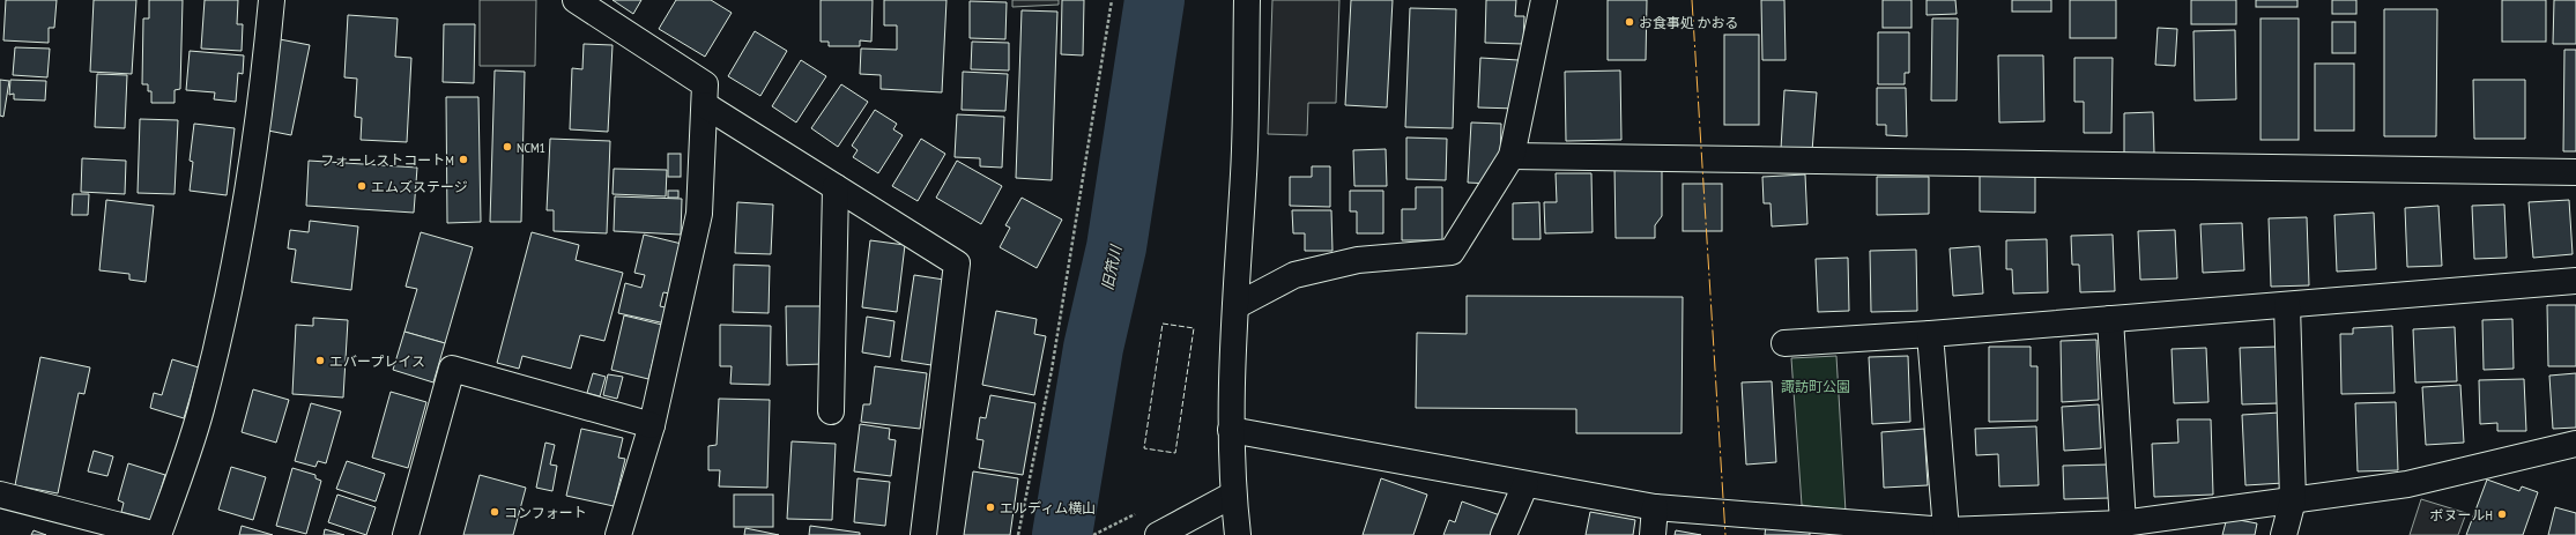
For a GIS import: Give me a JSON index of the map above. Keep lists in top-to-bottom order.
{
  "water": ["旧笊川"],
  "parks": ["諏訪町公園"],
  "places": [
    "お食事処 かおる",
    "NCM1",
    "フォーレストコートM",
    "エムズステージ",
    "エバープレイス",
    "エルディム横山",
    "コンフォート",
    "ボヌールH"
  ]
}
